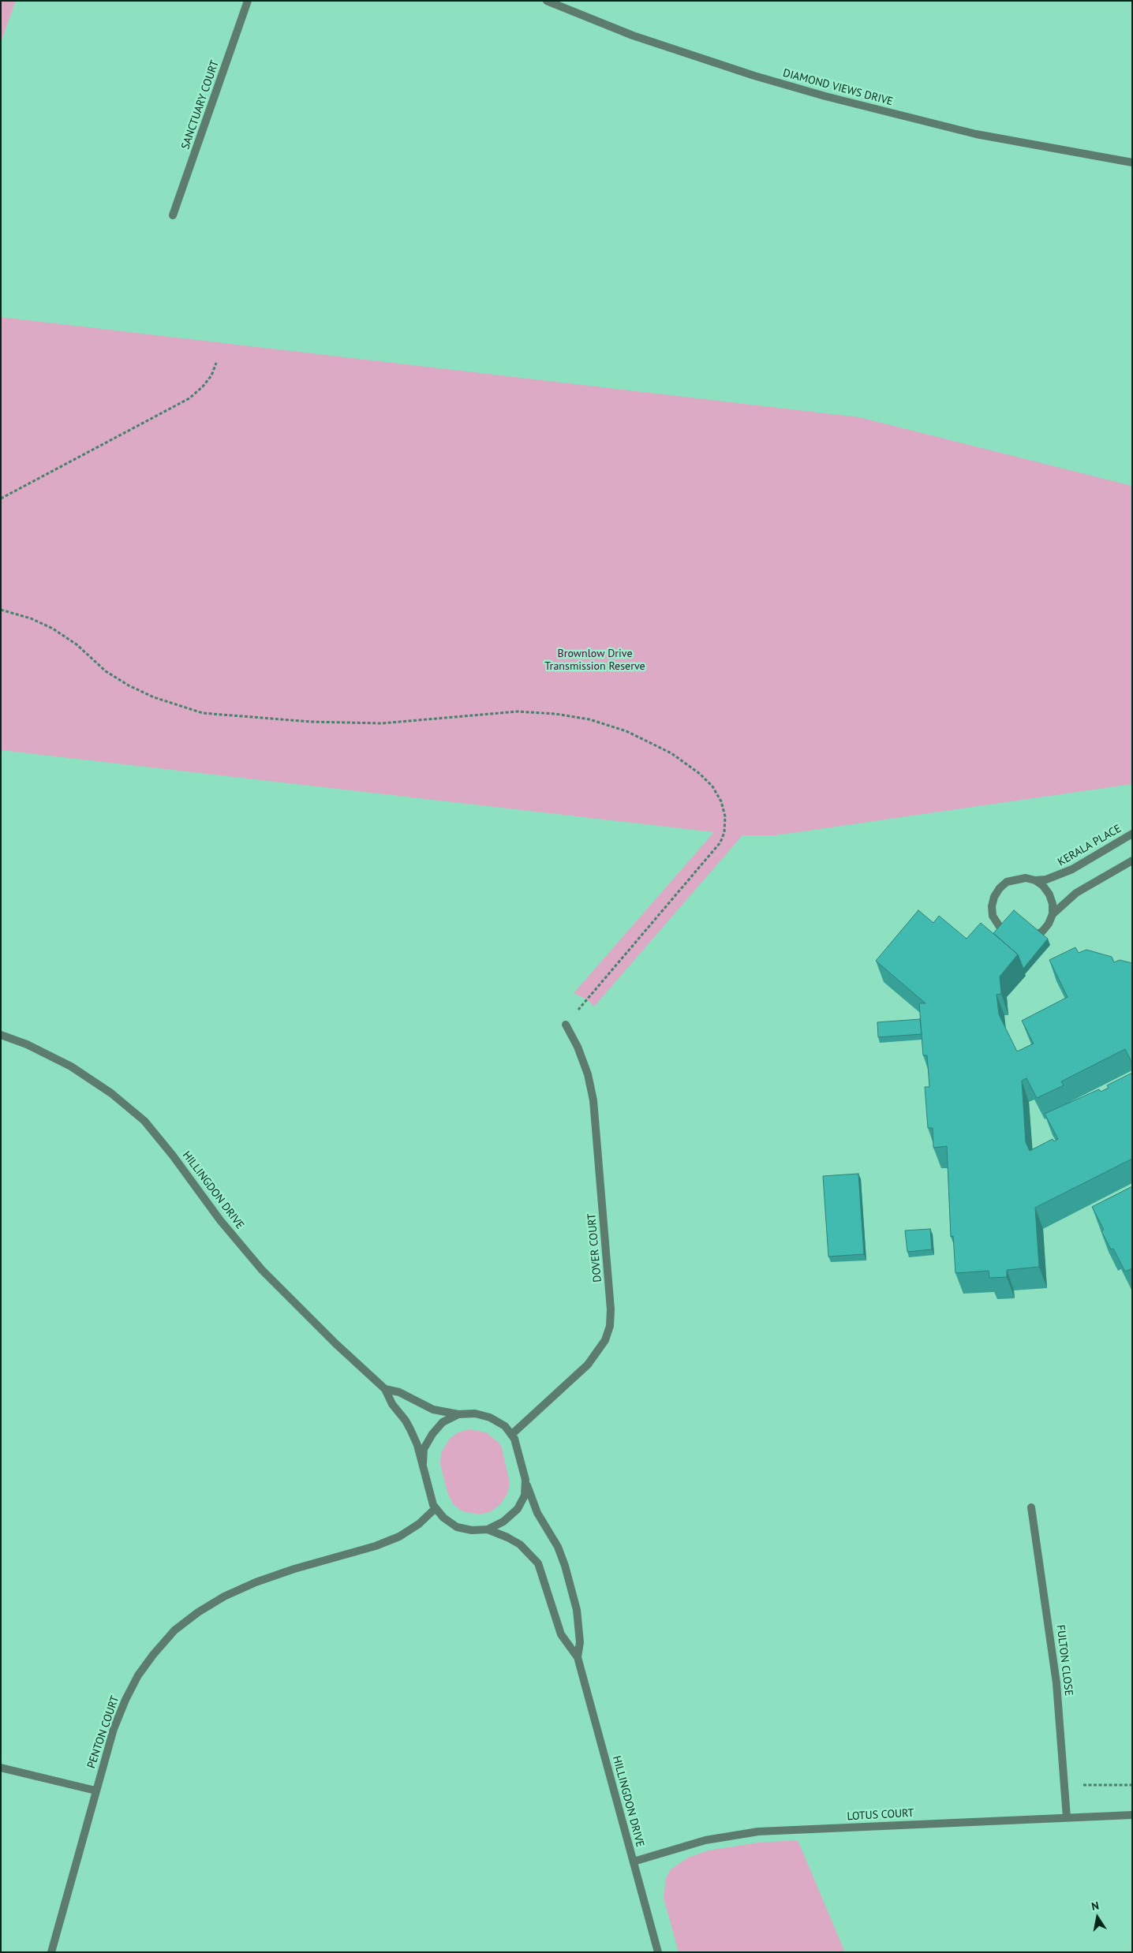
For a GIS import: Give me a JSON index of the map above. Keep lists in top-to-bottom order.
{
  "streets": {
    "street": [
      "DIAMOND VIEWS DRIVE",
      "SANCTUARY COURT",
      "KERALA PLACE",
      "HILLINGDON DRIVE",
      "DOVER COURT",
      "FULTON CLOSE",
      "PENTON COURT",
      "LOTUS COURT"
    ]
  },
  "crossings": [
    ["HILLINGDON DRIVE", "DOVER COURT"],
    ["HILLINGDON DRIVE", "PENTON COURT"],
    ["HILLINGDON DRIVE", "LOTUS COURT"],
    ["DOVER COURT", "PENTON COURT"],
    ["FULTON CLOSE", "LOTUS COURT"]
  ],
  "parks": ["Brownlow Drive Transmission Reserve"],
  "north": "top"
}
